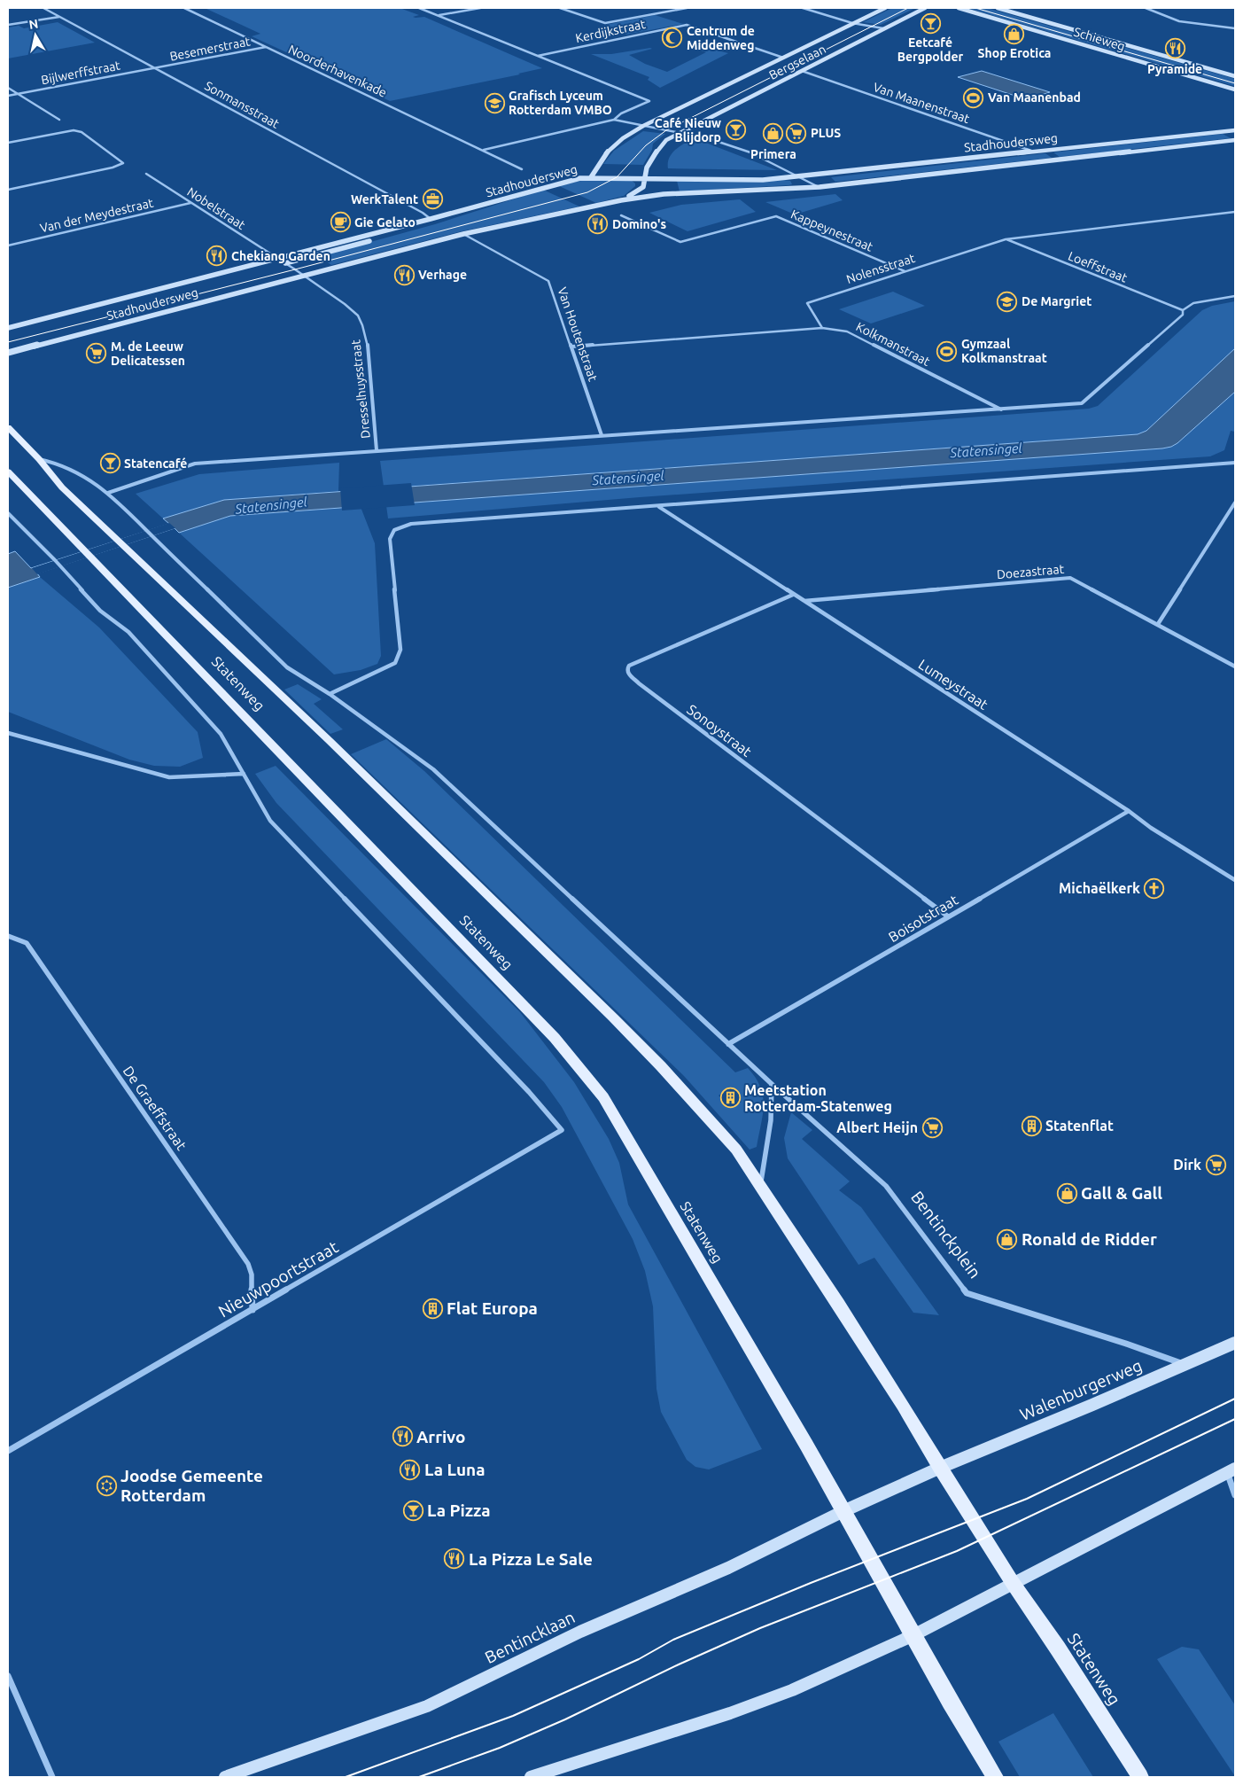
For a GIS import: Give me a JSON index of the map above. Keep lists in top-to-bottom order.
{
  "streets": {
    "main road": [
      "Schieweg",
      "Bergselaan",
      "Stadhoudersweg",
      "Statenweg",
      "Walenburgerweg",
      "Bentincklaan"
    ],
    "street": [
      "Kerdijkstraat",
      "Besemerstraat",
      "Noorderhavenkade",
      "Bijlwerffstraat",
      "Van Maanenstraat",
      "Sonmansstraat",
      "Nobelstraat",
      "Van der Meydestraat",
      "Kappeynestraat",
      "Loeffstraat",
      "Nolensstraat",
      "Van Houtenstraat",
      "Kolkmanstraat",
      "Dresselhuysstraat",
      "Doezastraat",
      "Lumeystraat",
      "Sonoystraat",
      "Boisotstraat",
      "De Graeffstraat",
      "Bentinckplein",
      "Nieuwpoortstraat"
    ]
  },
  "crossings": [
    ["Kerdijkstraat", "Bergselaan"],
    ["Besemerstraat", "Noorderhavenkade"],
    ["Besemerstraat", "Bijlwerffstraat"],
    ["Besemerstraat", "Sonmansstraat"],
    ["Bergselaan", "Van Maanenstraat"],
    ["Bergselaan", "Stadhoudersweg"],
    ["Bijlwerffstraat", "Sonmansstraat"],
    ["Van Maanenstraat", "Stadhoudersweg"],
    ["Sonmansstraat", "Stadhoudersweg"],
    ["Stadhoudersweg", "Nobelstraat"],
    ["Stadhoudersweg", "Van Houtenstraat"],
    ["Stadhoudersweg", "Dresselhuysstraat"],
    ["Nobelstraat", "Van der Meydestraat"],
    ["Kappeynestraat", "Nolensstraat"],
    ["Loeffstraat", "Nolensstraat"],
    ["Nolensstraat", "Kolkmanstraat"],
    ["Doezastraat", "Lumeystraat"],
    ["Statenweg", "Boisotstraat"],
    ["Statenweg", "Bentinckplein"],
    ["Statenweg", "Walenburgerweg"],
    ["Statenweg", "Bentincklaan"],
    ["Lumeystraat", "Sonoystraat"],
    ["Lumeystraat", "Boisotstraat"],
    ["Sonoystraat", "Boisotstraat"],
    ["Boisotstraat", "Bentinckplein"],
    ["De Graeffstraat", "Nieuwpoortstraat"],
    ["Bentinckplein", "Walenburgerweg"]
  ],
  "water": ["Statensingel"],
  "places": {
    "bar": [
      "Eetcafé Bergpolder",
      "Café Nieuw Blijdorp",
      "Statencafé",
      "La Pizza"
    ],
    "shop": [
      "Shop Erotica",
      "Primera",
      "Gall & Gall",
      "Ronald de Ridder"
    ],
    "mosque": ["Centrum de Middenweg"],
    "restaurant": [
      "Pyramide",
      "Domino's",
      "Chekiang Garden",
      "Verhage",
      "Arrivo",
      "La Luna",
      "La Pizza Le Sale"
    ],
    "sports": ["Van Maanenbad", "Gymzaal Kolkmanstraat"],
    "school or university": ["Grafisch Lyceum Rotterdam VMBO", "De Margriet"],
    "supermarket": [
      "PLUS",
      "M. de Leeuw Delicatessen",
      "Albert Heijn",
      "Dirk"
    ],
    "office": ["WerkTalent"],
    "cafe": ["Gie Gelato"],
    "church": ["Michaëlkerk"],
    "building": ["Meetstation Rotterdam-Statenweg", "Statenflat", "Flat Europa"],
    "synagogue": ["Joodse Gemeente Rotterdam"]
  },
  "north": "top"
}
